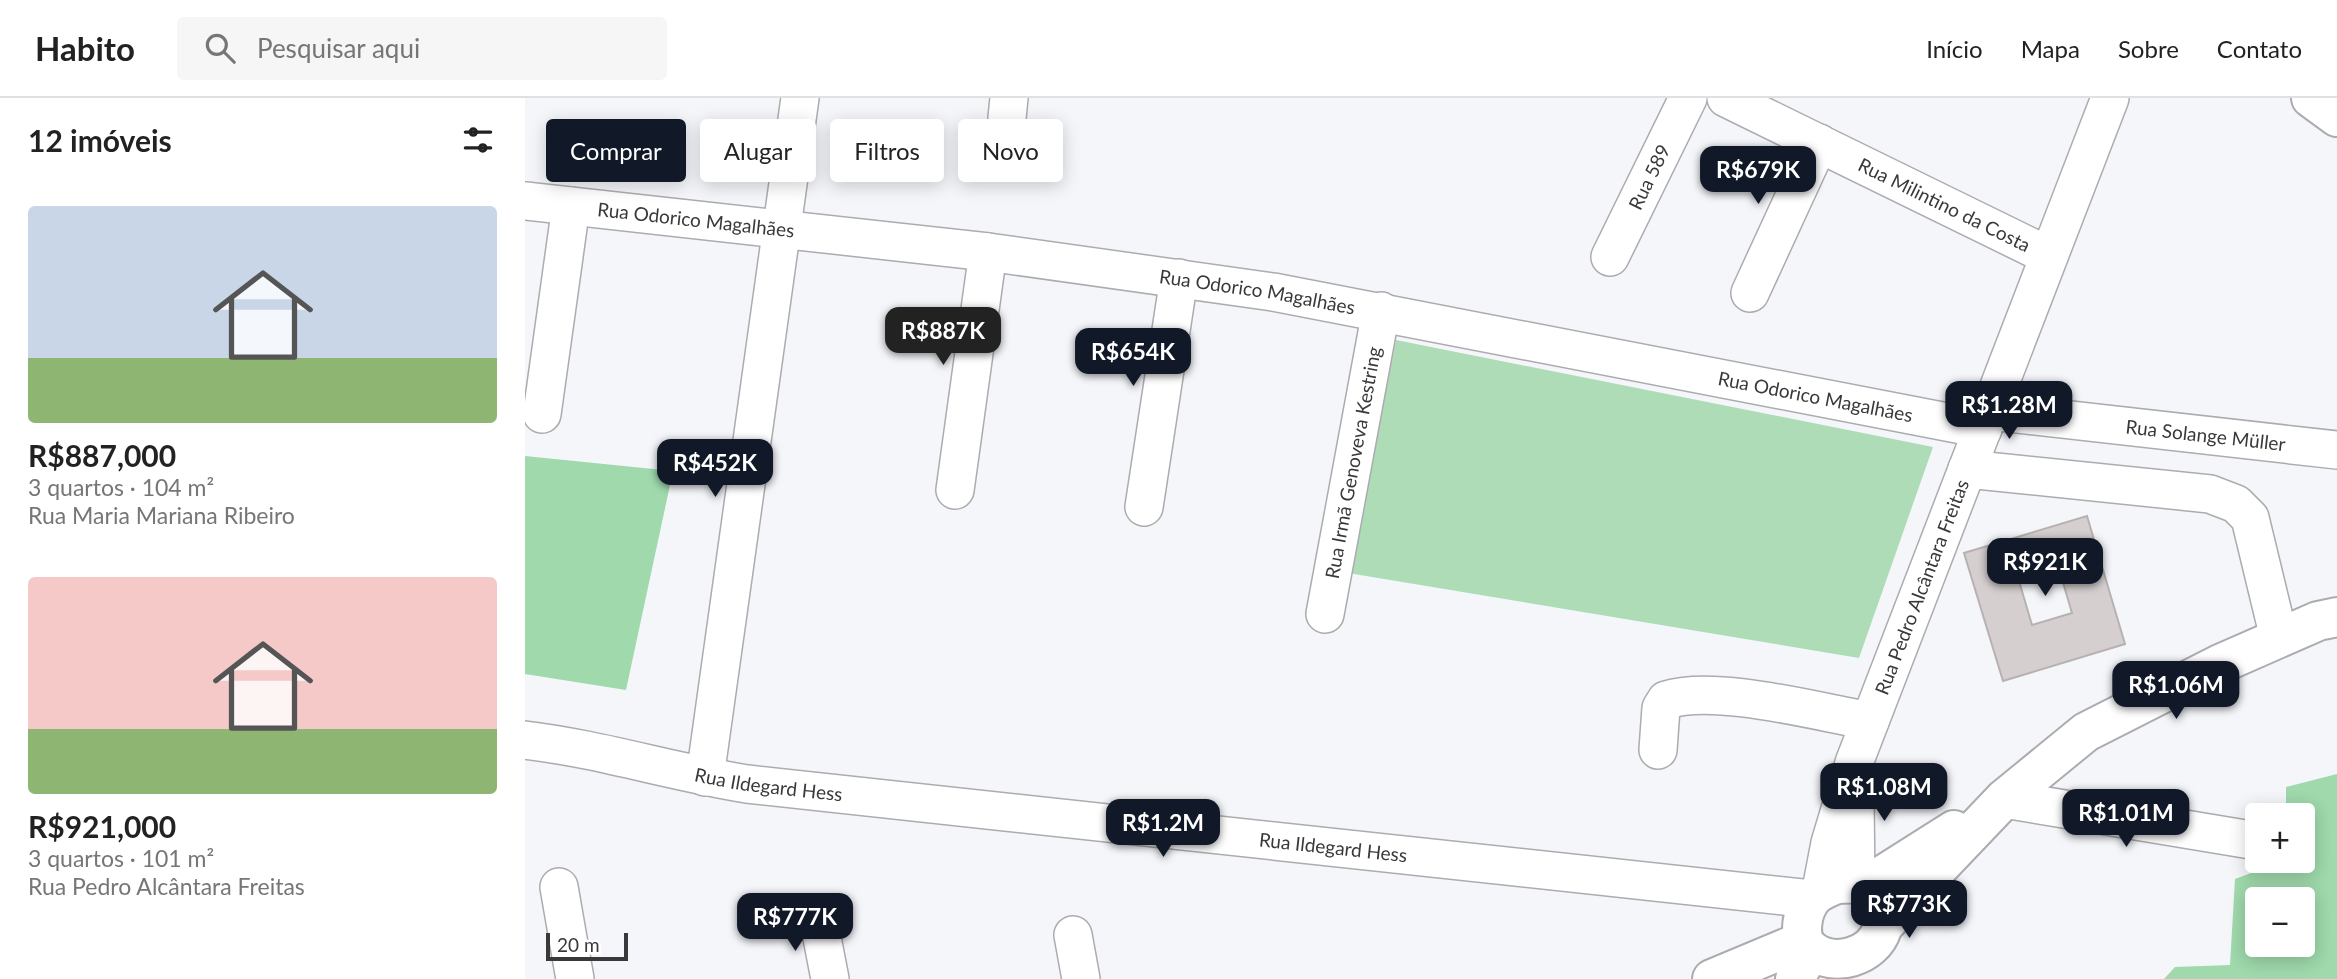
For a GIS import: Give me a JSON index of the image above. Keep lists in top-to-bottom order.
{
  "streets": {
    "street": [
      "Rua 589",
      "Rua Milintino da Costa",
      "Rua Odorico Magalhães",
      "Rua Solange Müller",
      "Rua Irmã Genoveva Kestring",
      "Rua Pedro Alcântara Freitas",
      "Rua Ildegard Hess"
    ]
  },
  "crossings": [
    ["Rua Milintino da Costa", "Rua Pedro Alcântara Freitas"],
    ["Rua Odorico Magalhães", "Rua Solange Müller"],
    ["Rua Odorico Magalhães", "Rua Irmã Genoveva Kestring"],
    ["Rua Odorico Magalhães", "Rua Pedro Alcântara Freitas"],
    ["Rua Solange Müller", "Rua Pedro Alcântara Freitas"],
    ["Rua Pedro Alcântara Freitas", "Rua Ildegard Hess"]
  ],
  "scale_bar": "20 m",
  "page": {
    "header": "Habito",
    "search": "Pesquisar aqui",
    "nav": [
      "Início",
      "Mapa",
      "Sobre",
      "Contato"
    ],
    "heading": "12 imóveis",
    "chip": [
      "Comprar",
      "Alugar",
      "Filtros",
      "Novo"
    ],
    "price": [
      "R$679K",
      "R$887K",
      "R$654K",
      "R$1.28M",
      "R$452K",
      "R$921K",
      "R$1.06M",
      "R$1.08M",
      "R$1.01M",
      "R$1.2M",
      "R$773K",
      "R$777K"
    ],
    "list": [
      {
        "name": "R$887,000",
        "note": "3 quartos · 104 m² · Rua Maria Mariana Ribeiro"
      },
      {
        "name": "R$921,000",
        "note": "3 quartos · 101 m² · Rua Pedro Alcântara Freitas"
      }
    ],
    "map_buttons": ["+", "−"],
    "scale": "20 m"
  }
}
